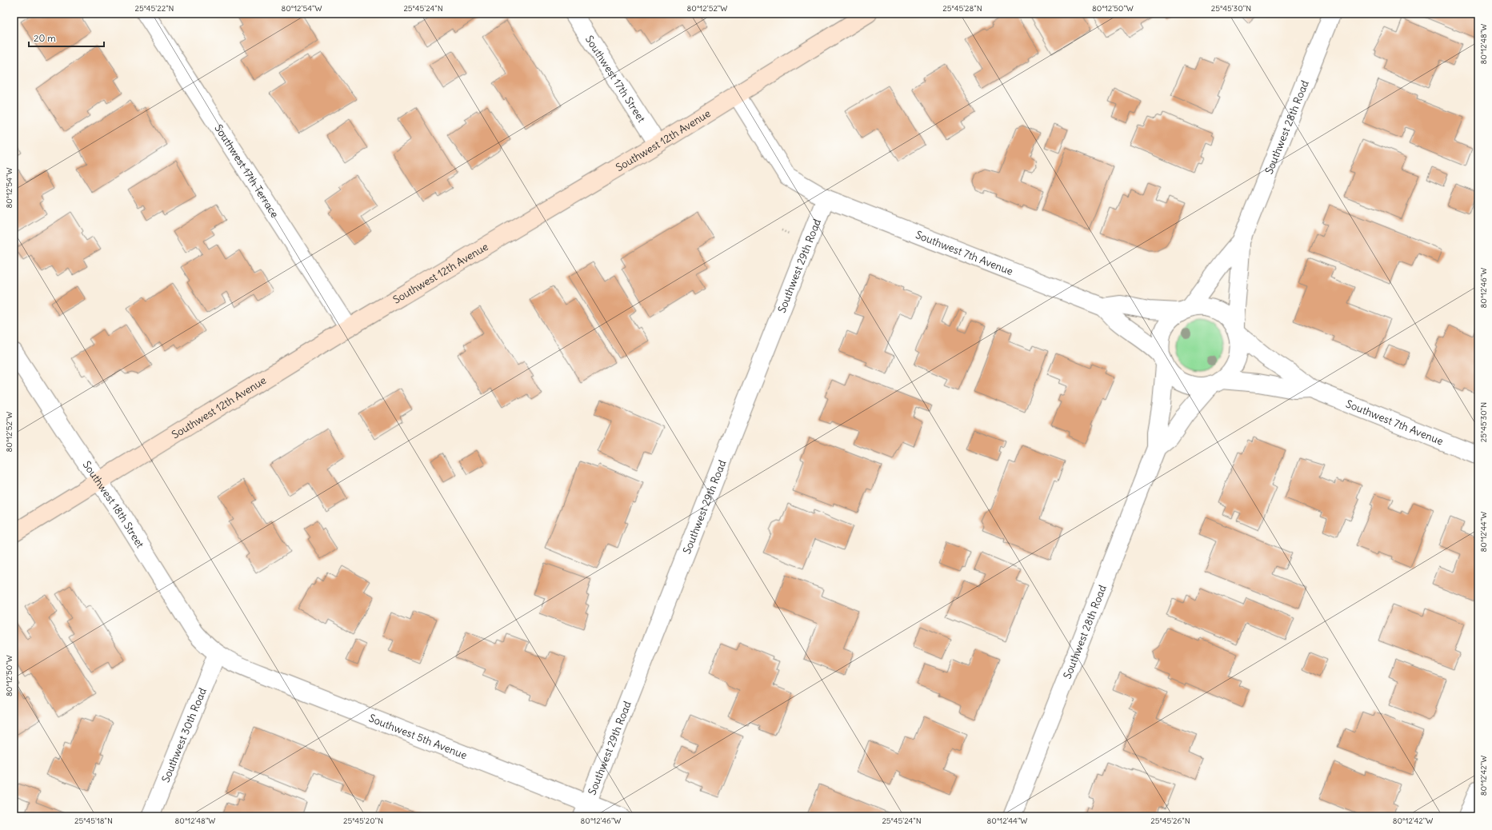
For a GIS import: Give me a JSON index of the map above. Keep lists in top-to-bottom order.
{
  "streets": {
    "main road": ["Southwest 12th Avenue"],
    "street": [
      "Southwest 17th Street",
      "Southwest 28th Road",
      "Southwest 17th Terrace",
      "Southwest 7th Avenue",
      "Southwest 29th Road",
      "Southwest 18th Street",
      "Southwest 30th Road",
      "Southwest 5th Avenue"
    ]
  },
  "crossings": [
    ["Southwest 17th Street", "Southwest 12th Avenue"],
    ["Southwest 28th Road", "Southwest 7th Avenue"],
    ["Southwest 12th Avenue", "Southwest 17th Terrace"],
    ["Southwest 12th Avenue", "Southwest 7th Avenue"],
    ["Southwest 12th Avenue", "Southwest 18th Street"],
    ["Southwest 7th Avenue", "Southwest 29th Road"],
    ["Southwest 29th Road", "Southwest 5th Avenue"],
    ["Southwest 18th Street", "Southwest 30th Road"],
    ["Southwest 18th Street", "Southwest 5th Avenue"],
    ["Southwest 30th Road", "Southwest 5th Avenue"]
  ],
  "scale_bar": "20 m",
  "coordinates": [
    "25°45'22\"N",
    "80°12'54\"W",
    "25°45'24\"N",
    "80°12'52\"W",
    "25°45'28\"N",
    "80°12'50\"W",
    "25°45'30\"N",
    "80°12'48\"W",
    "80°12'46\"W",
    "80°12'44\"W",
    "80°12'42\"W",
    "25°45'18\"N",
    "25°45'20\"N",
    "25°45'26\"N"
  ]
}
